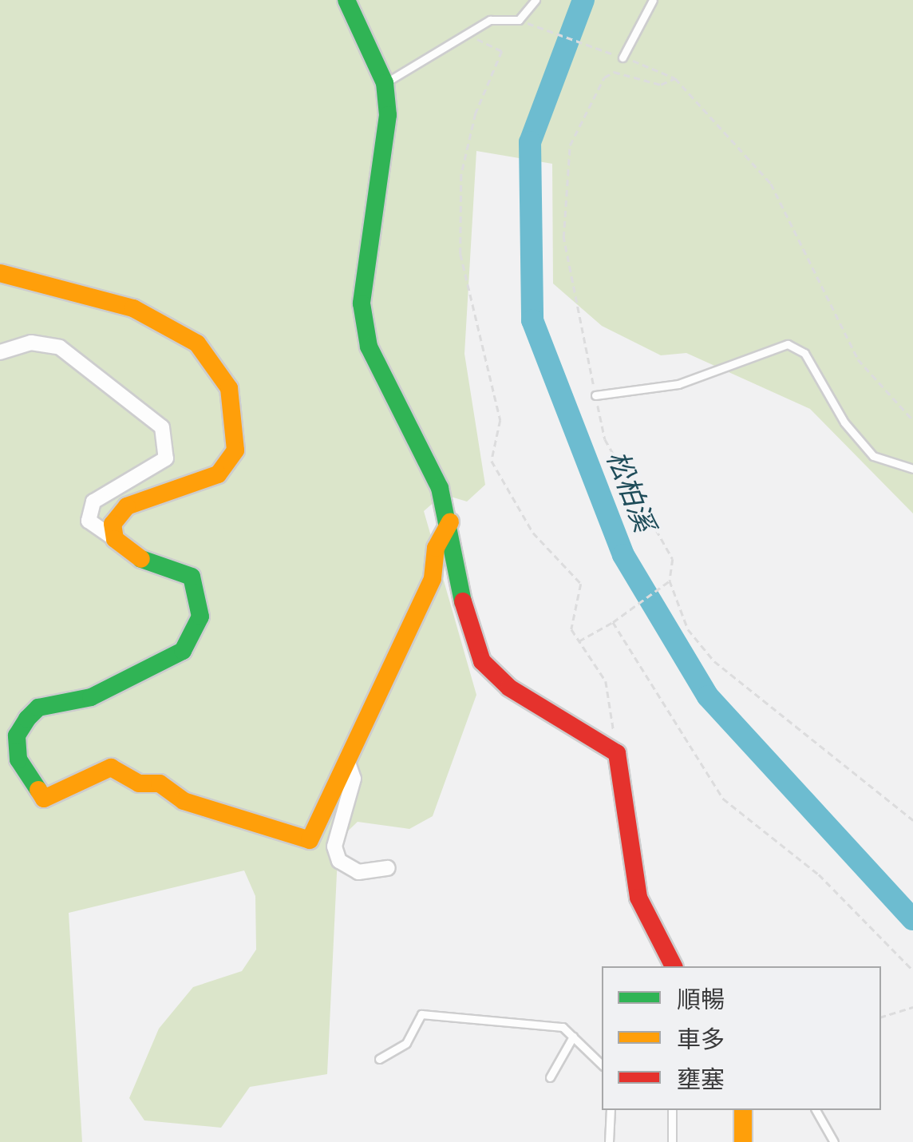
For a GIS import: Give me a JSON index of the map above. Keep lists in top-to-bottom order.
{
  "water": ["松柏溪"],
  "legend": ["順暢", "車多", "壅塞"]
}
